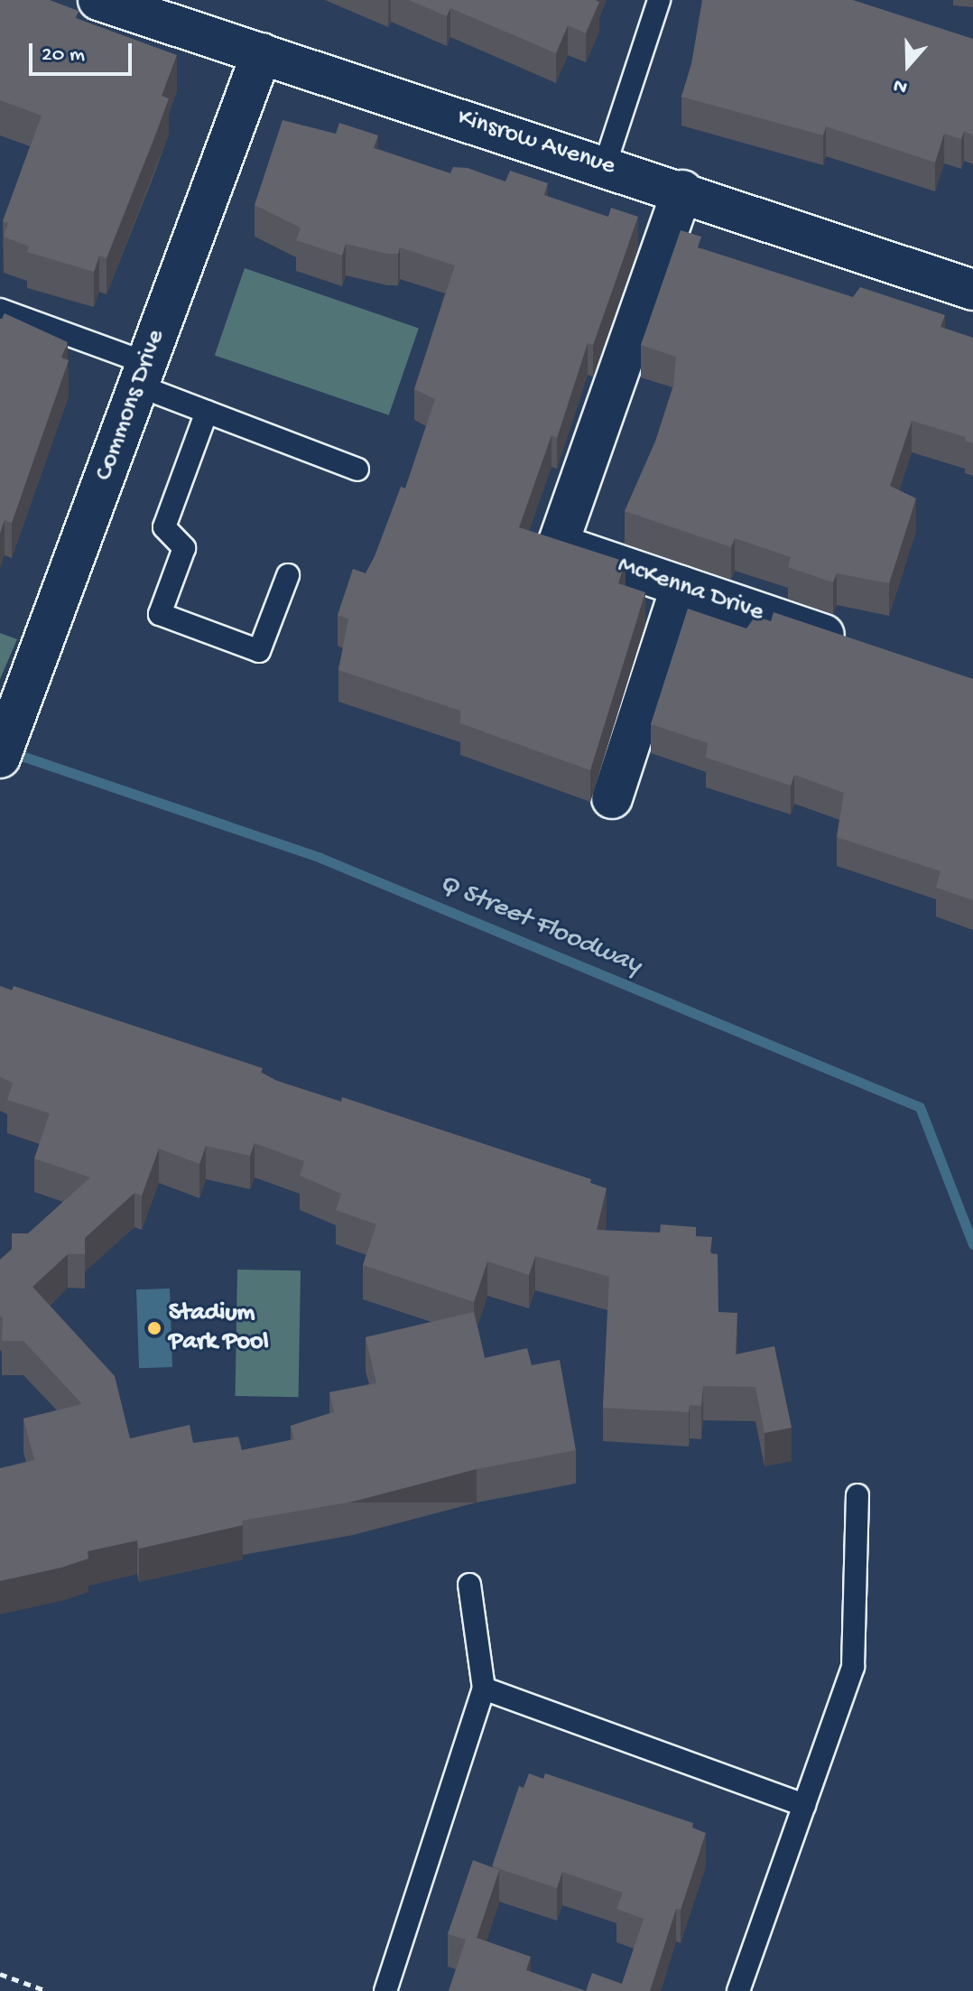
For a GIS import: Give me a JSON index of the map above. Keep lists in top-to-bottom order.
{
  "streets": {
    "street": ["Kinsrow Avenue", "Commons Drive", "McKenna Drive"]
  },
  "crossings": [
    ["Kinsrow Avenue", "Commons Drive"],
    ["Kinsrow Avenue", "McKenna Drive"]
  ],
  "water": ["Q Street Floodway"],
  "places": ["Stadium Park Pool"],
  "scale_bar": "20 m",
  "north": "bottom"
}
